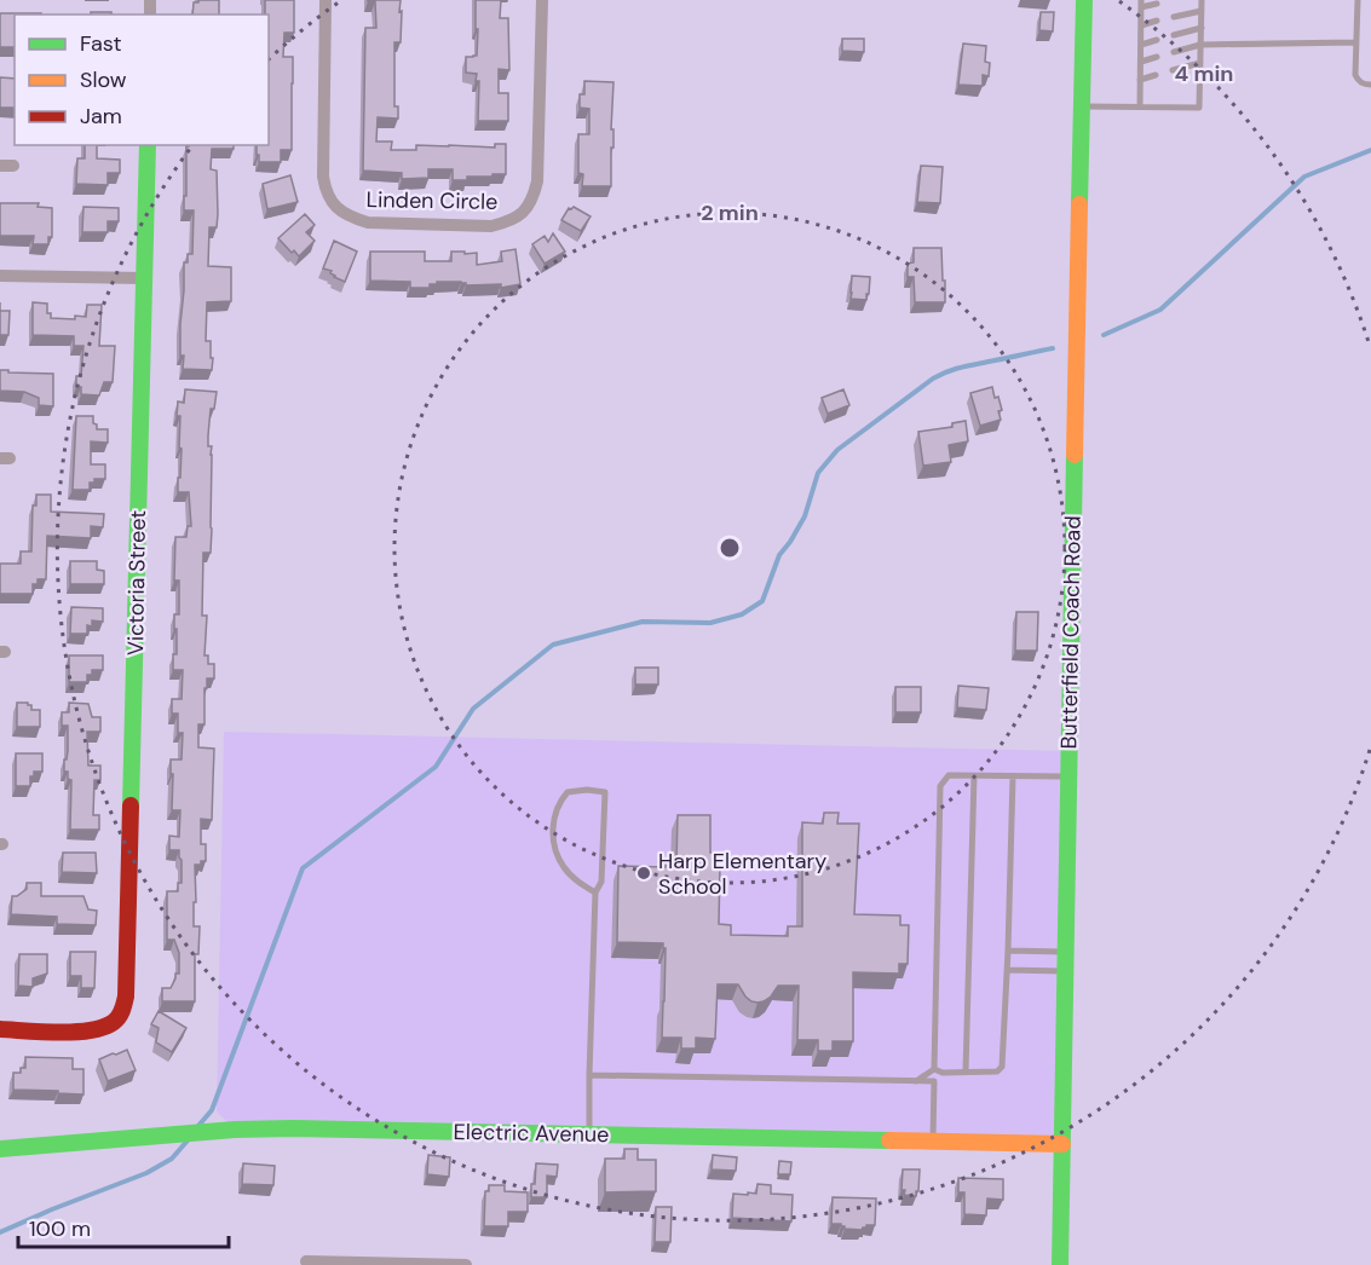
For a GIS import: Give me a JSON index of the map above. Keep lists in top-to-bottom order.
{
  "streets": {
    "street": [
      "Linden Circle",
      "Victoria Street",
      "Butterfield Coach Road",
      "Electric Avenue"
    ]
  },
  "crossings": [
    ["Butterfield Coach Road", "Electric Avenue"]
  ],
  "places": ["Harp Elementary School"],
  "legend": ["Fast", "Slow", "Jam"],
  "scale_bar": "100 m",
  "rings": ["4 min", "2 min"]
}
